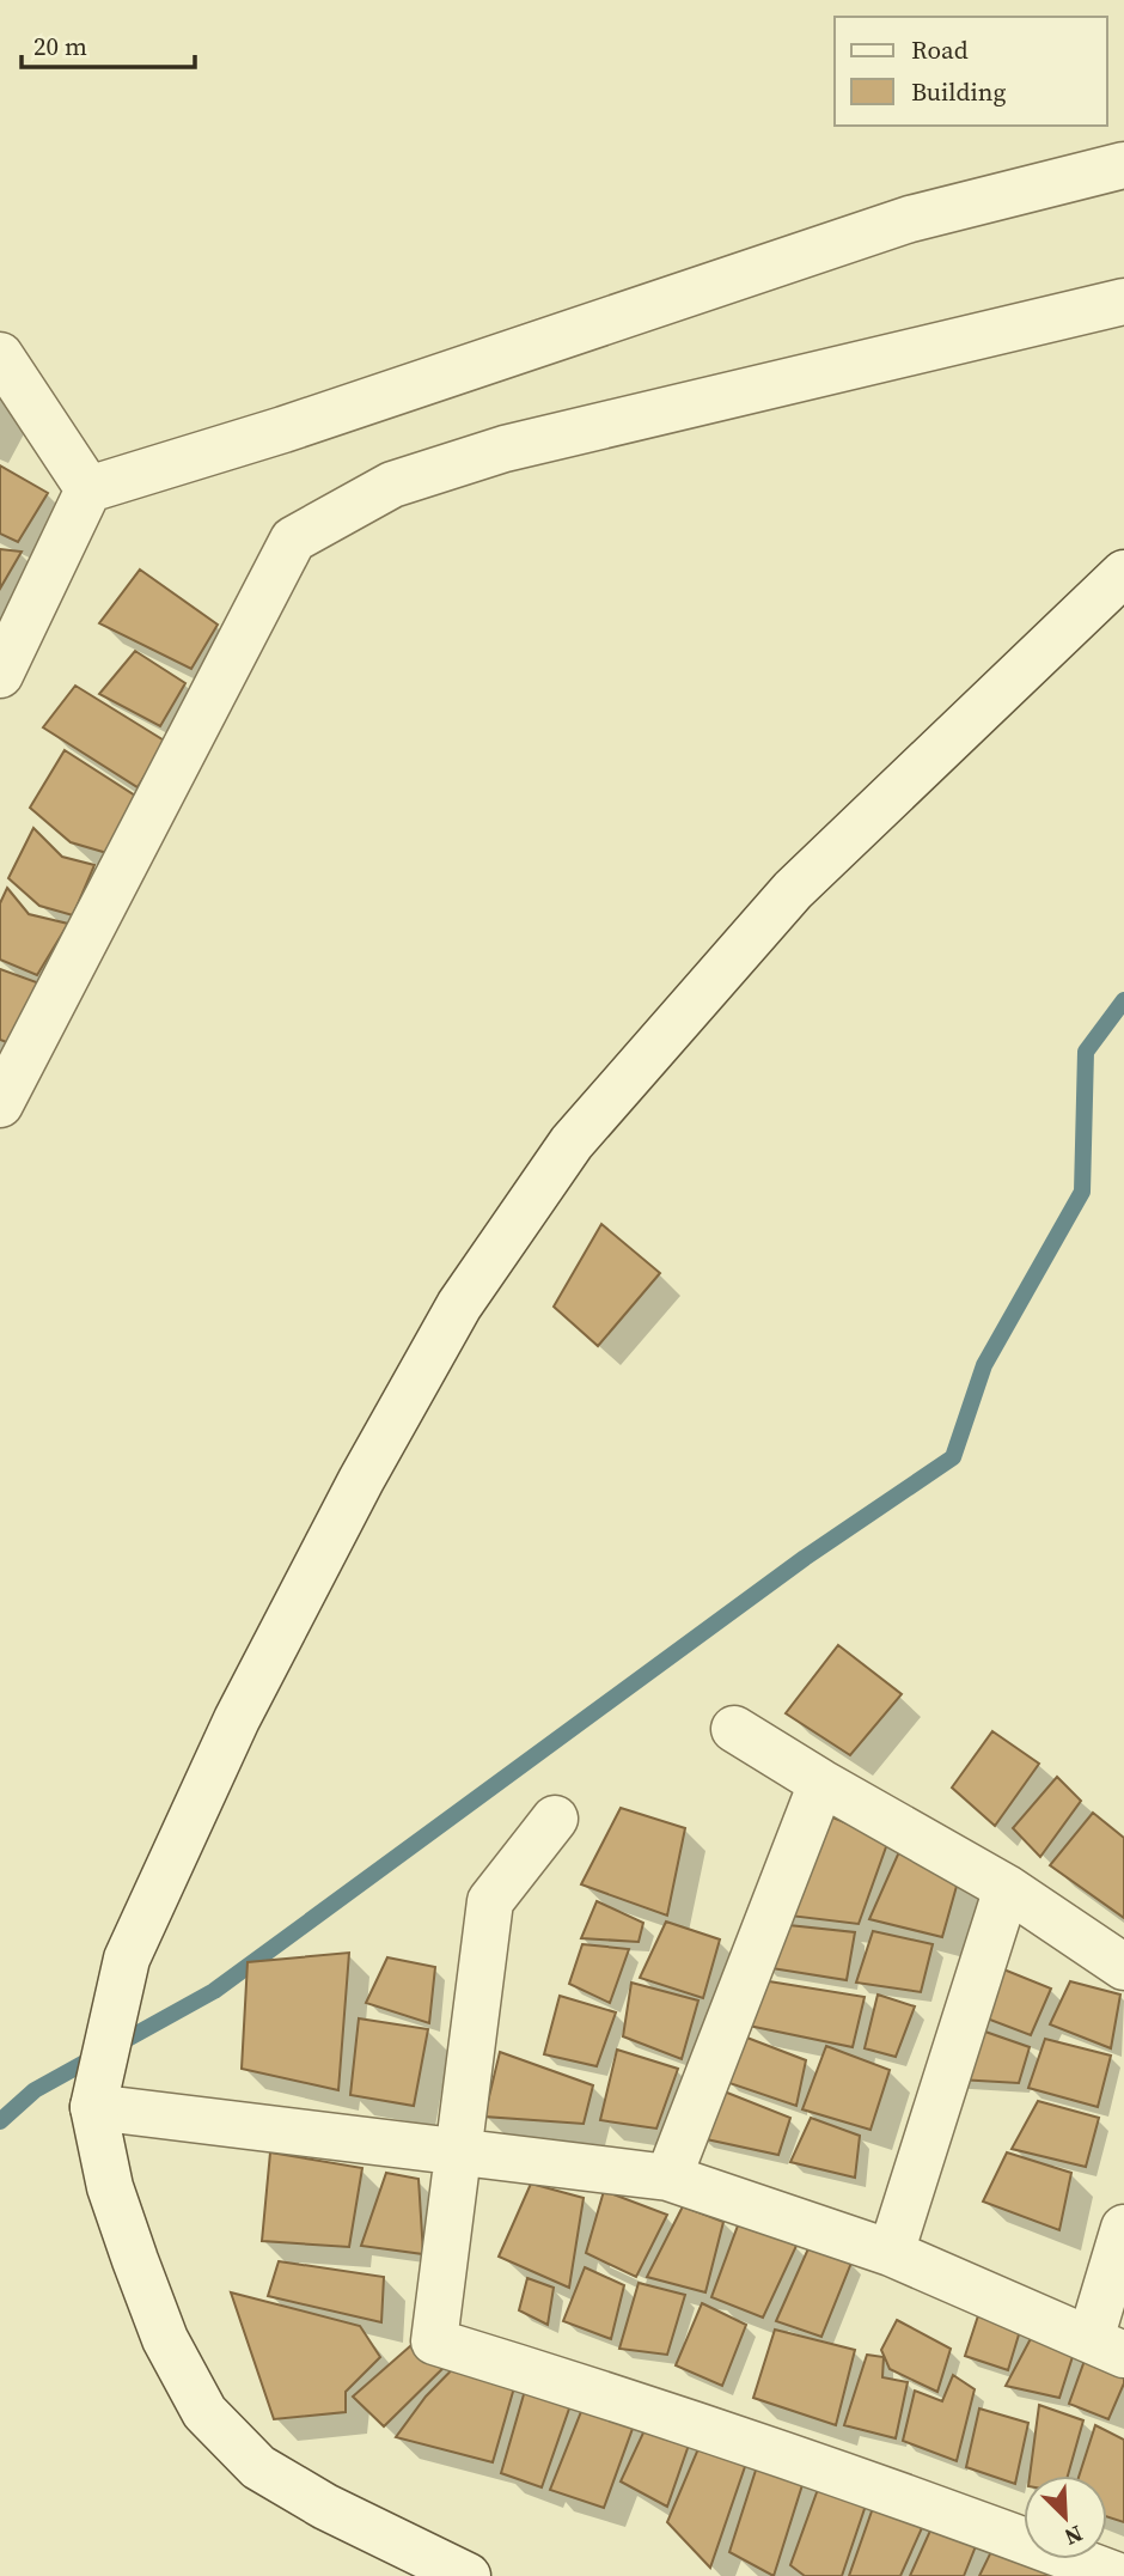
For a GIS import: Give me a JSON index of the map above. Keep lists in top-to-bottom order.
{
  "legend": ["Road", "Building"],
  "scale_bar": "20 m",
  "north": "bottom right"
}
